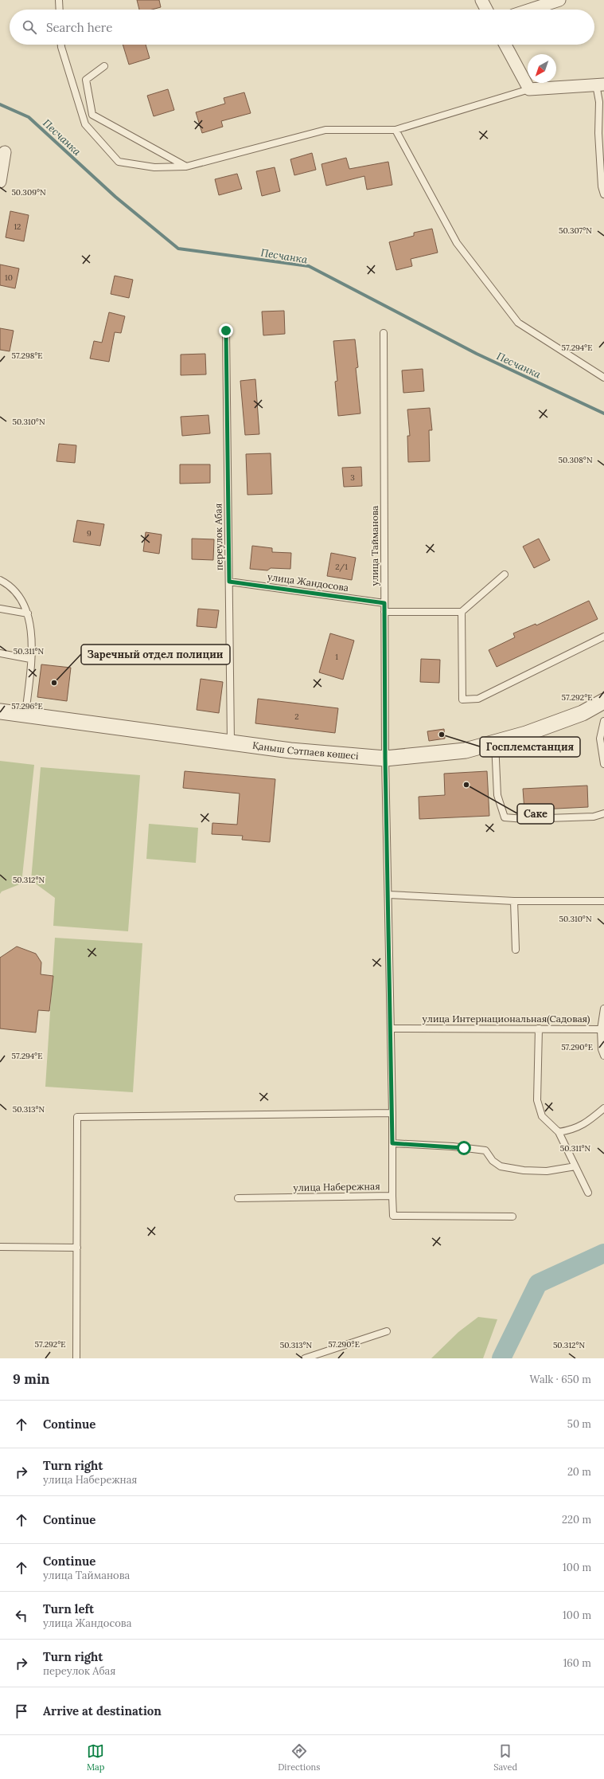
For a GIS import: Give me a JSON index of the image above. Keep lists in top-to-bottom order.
{
  "streets": {
    "street": ["Қаныш Сәтпаев көшесі"],
    "lane": [
      "переулок Абая",
      "улица Тайманова",
      "улица Жандосова",
      "улица Интернациональная(Садовая)",
      "улица Набережная"
    ]
  },
  "crossings": [
    ["переулок Абая", "улица Жандосова"],
    ["переулок Абая", "Қаныш Сәтпаев көшесі"],
    ["улица Тайманова", "улица Жандосова"],
    ["улица Тайманова", "Қаныш Сәтпаев көшесі"],
    ["улица Тайманова", "улица Набережная"],
    ["улица Интернациональная(Садовая)", "улица Набережная"]
  ],
  "water": ["Песчанка"],
  "places": ["Заречный отдел полиции", "Госплемстанция", "Саке"],
  "house_numbers": [
    "12",
    "10",
    "3",
    "9",
    "2/1",
    "1",
    "2"
  ],
  "north": "bottom left",
  "page": {
    "search": "Search here",
    "heading": ["9 min", "Walk · 650 m"],
    "list": [
      ["Continue", "50 m"],
      ["Turn right", "улица Набережная", "20 m"],
      ["Continue", "220 m"],
      ["Continue", "улица Тайманова", "100 m"],
      ["Turn left", "улица Жандосова", "100 m"],
      ["Turn right", "переулок Абая", "160 m"],
      "Arrive at destination"
    ],
    "nav": ["Map", "Directions", "Saved"]
  },
  "coordinates": [
    "50.309°N",
    "50.307°N",
    "57.294°E",
    "57.298°E",
    "50.310°N",
    "50.308°N",
    "50.311°N",
    "57.292°E",
    "57.296°E",
    "50.312°N",
    "57.290°E",
    "50.313°N"
  ]
}
